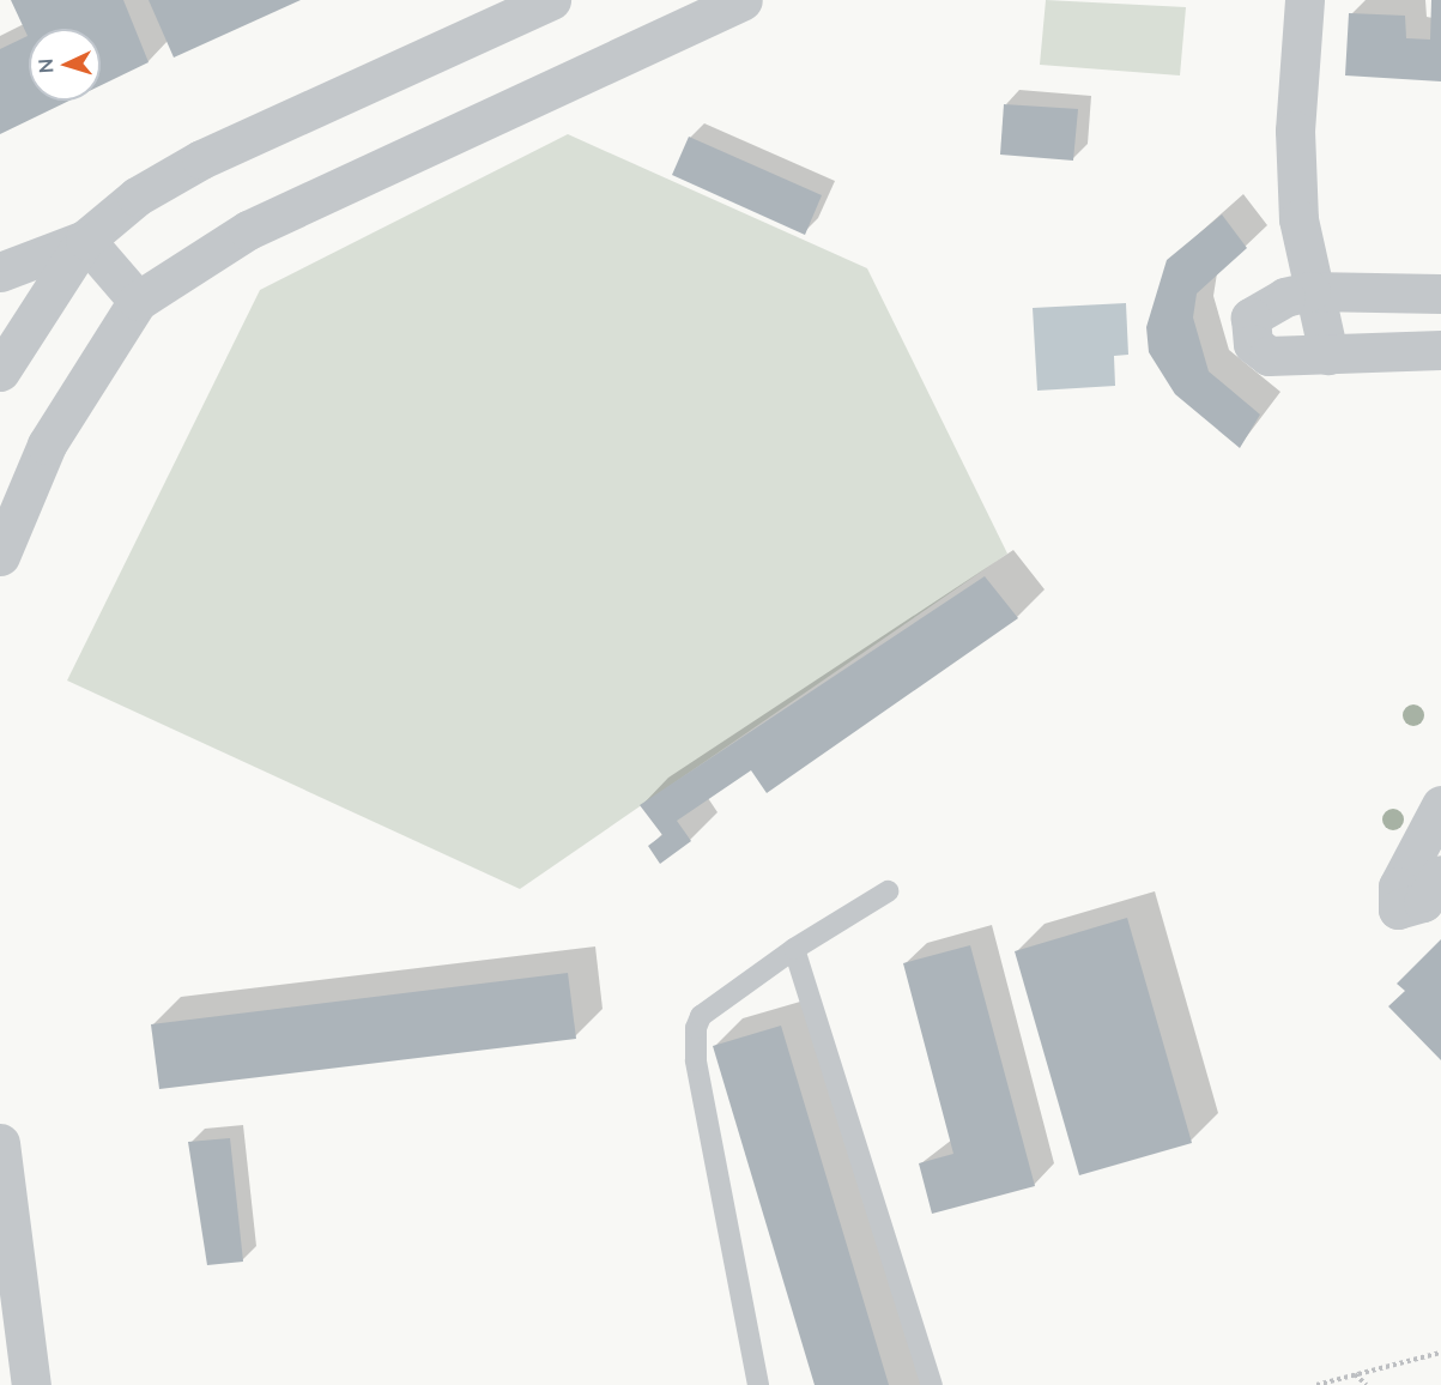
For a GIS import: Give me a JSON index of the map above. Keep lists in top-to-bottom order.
{
  "north": "left"
}
